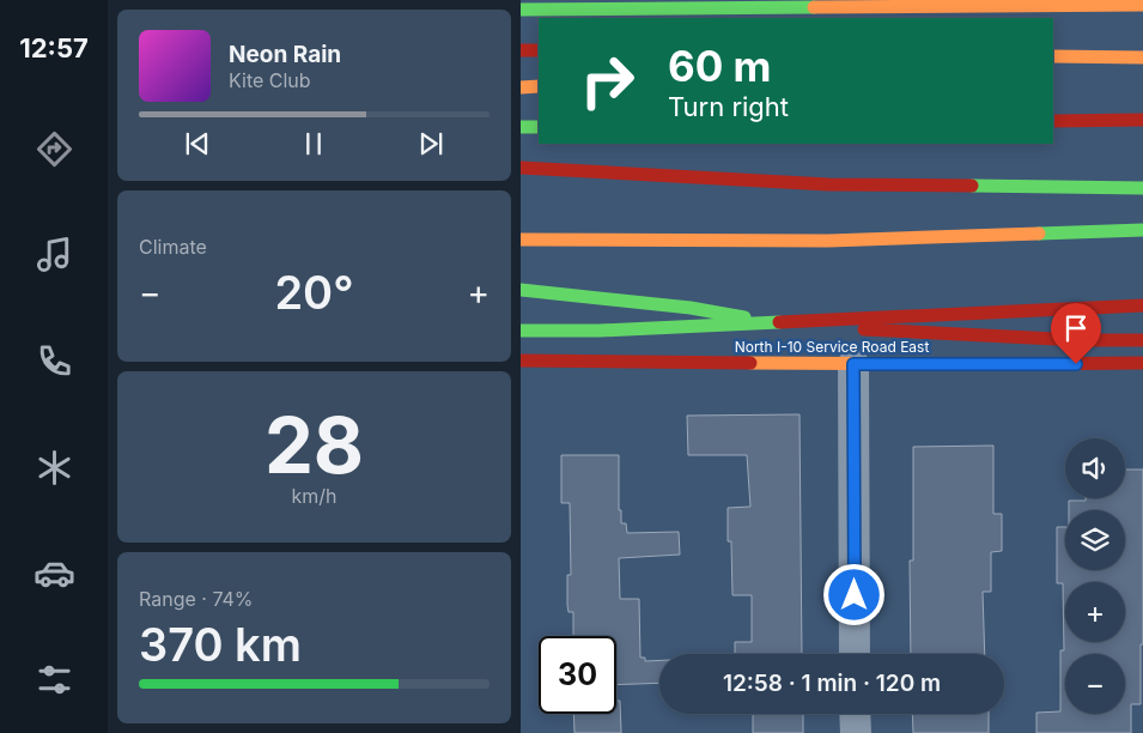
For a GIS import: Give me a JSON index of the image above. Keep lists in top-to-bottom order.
{
  "streets": {
    "main road": ["North I-10 Service Road East"]
  },
  "page": {
    "tabs": "12:57",
    "turn": ["60 m", "Turn right"],
    "song": ["Neon Rain", "Kite Club"],
    "tile": [
      "Climate",
      ["28", "km/h"],
      ["Range · 74%", "370 km"]
    ],
    "heat": ["−", "20°", "+"],
    "map_buttons": ["+", "−"],
    "limit": "30",
    "trip": "12:58 · 1 min · 120 m"
  }
}
